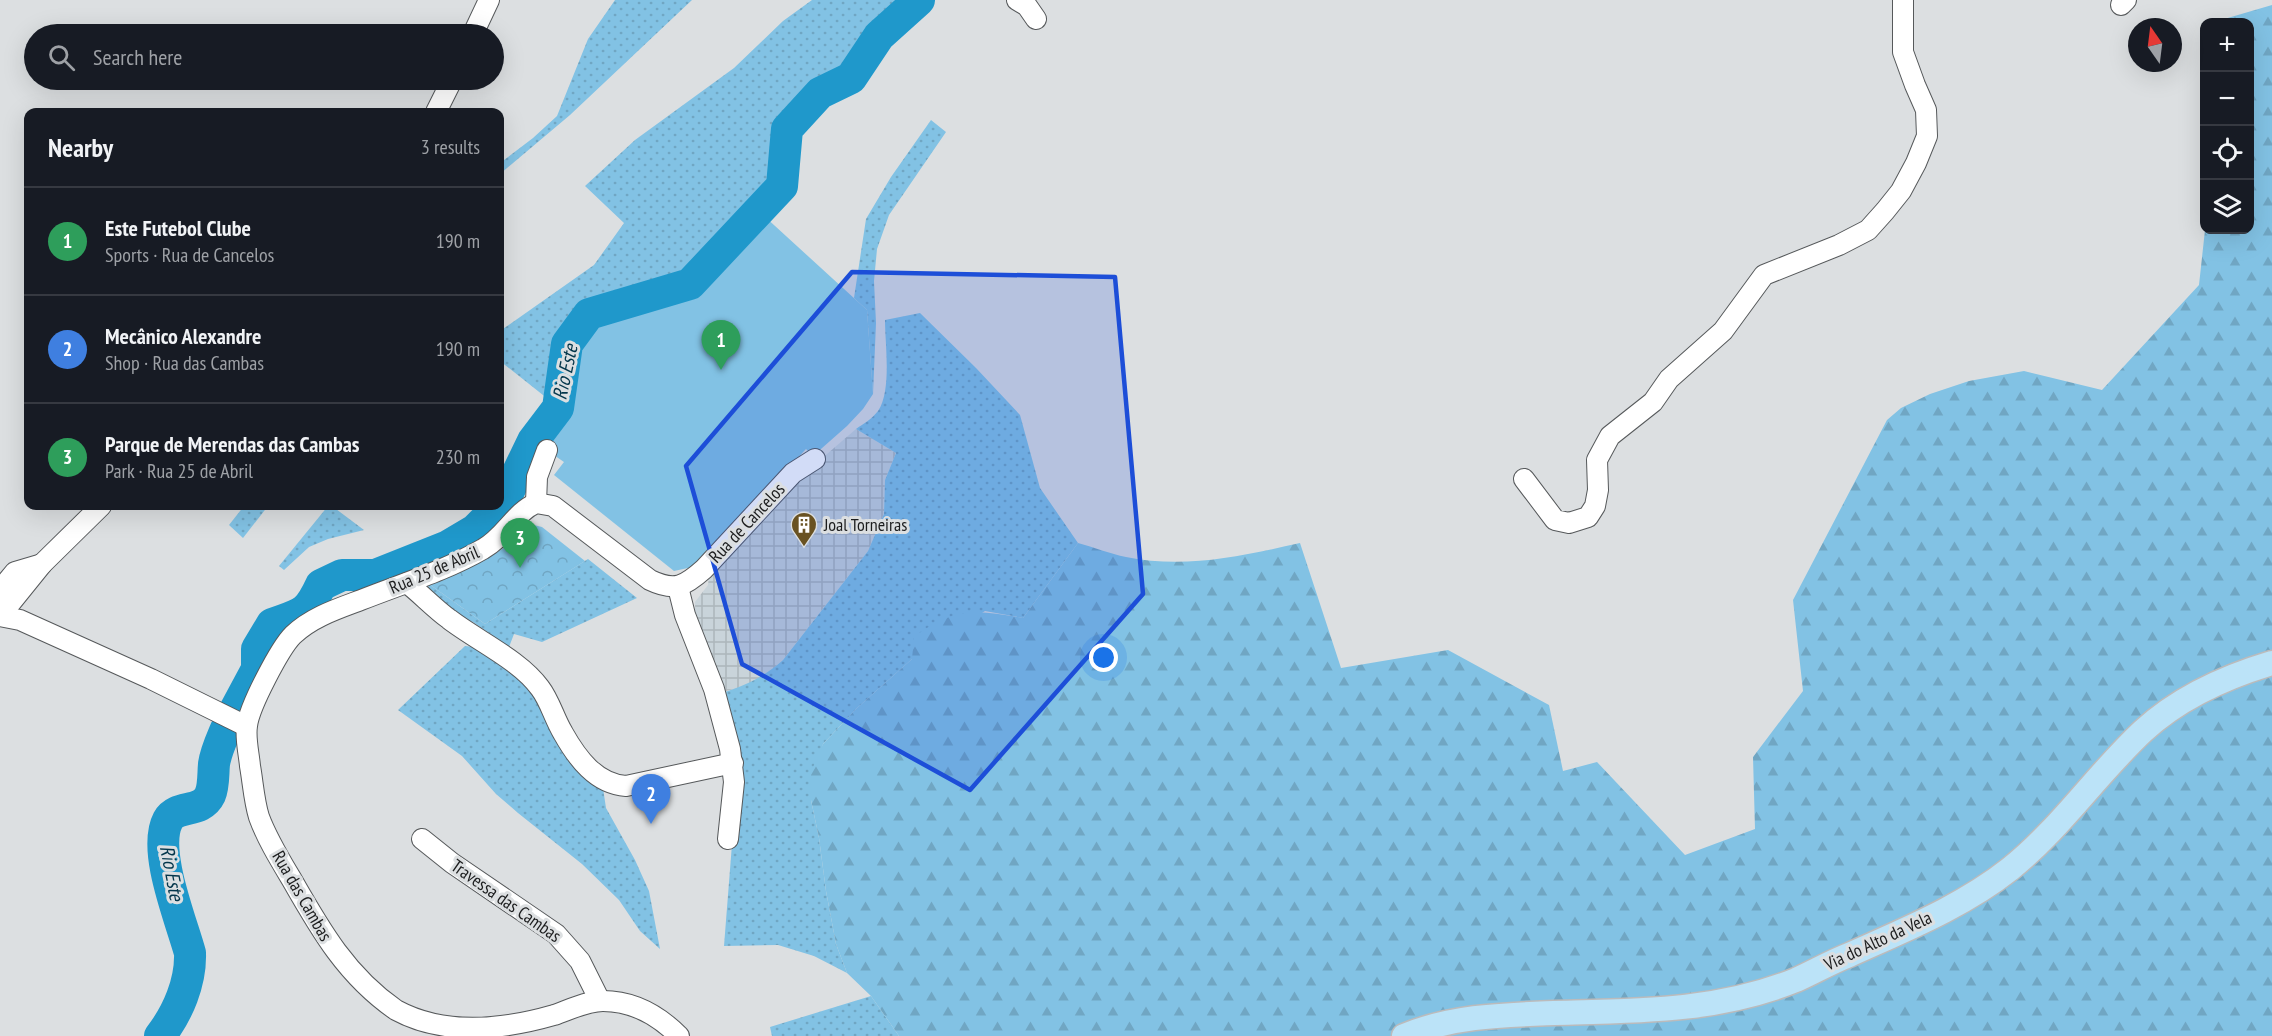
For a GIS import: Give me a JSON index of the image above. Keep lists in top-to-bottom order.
{
  "streets": {
    "main road": ["Via do Alto da Vela"],
    "street": [
      "Rua de Cancelos",
      "Rua 25 de Abril",
      "Rua das Cambas",
      "Travessa das Cambas"
    ]
  },
  "crossings": [
    ["Rua 25 de Abril", "Rua das Cambas"],
    ["Rua das Cambas", "Travessa das Cambas"]
  ],
  "water": ["Rio Este"],
  "places": {
    "building": ["Joal Torneiras"]
  },
  "north": "top",
  "page": {
    "map_buttons": ["+", "−"],
    "search": "Search here",
    "heading": ["Nearby", "3 results"],
    "list": [
      {
        "mark": "1",
        "name": "Este Futebol Clube",
        "note": "Sports · Rua de Cancelos",
        "value": "190 m"
      },
      {
        "mark": "2",
        "name": "Mecânico Alexandre",
        "note": "Shop · Rua das Cambas",
        "value": "190 m"
      },
      {
        "mark": "3",
        "name": "Parque de Merendas das Cambas",
        "note": "Park · Rua 25 de Abril",
        "value": "230 m"
      }
    ],
    "pins": ["1", "3", "2"]
  }
}
